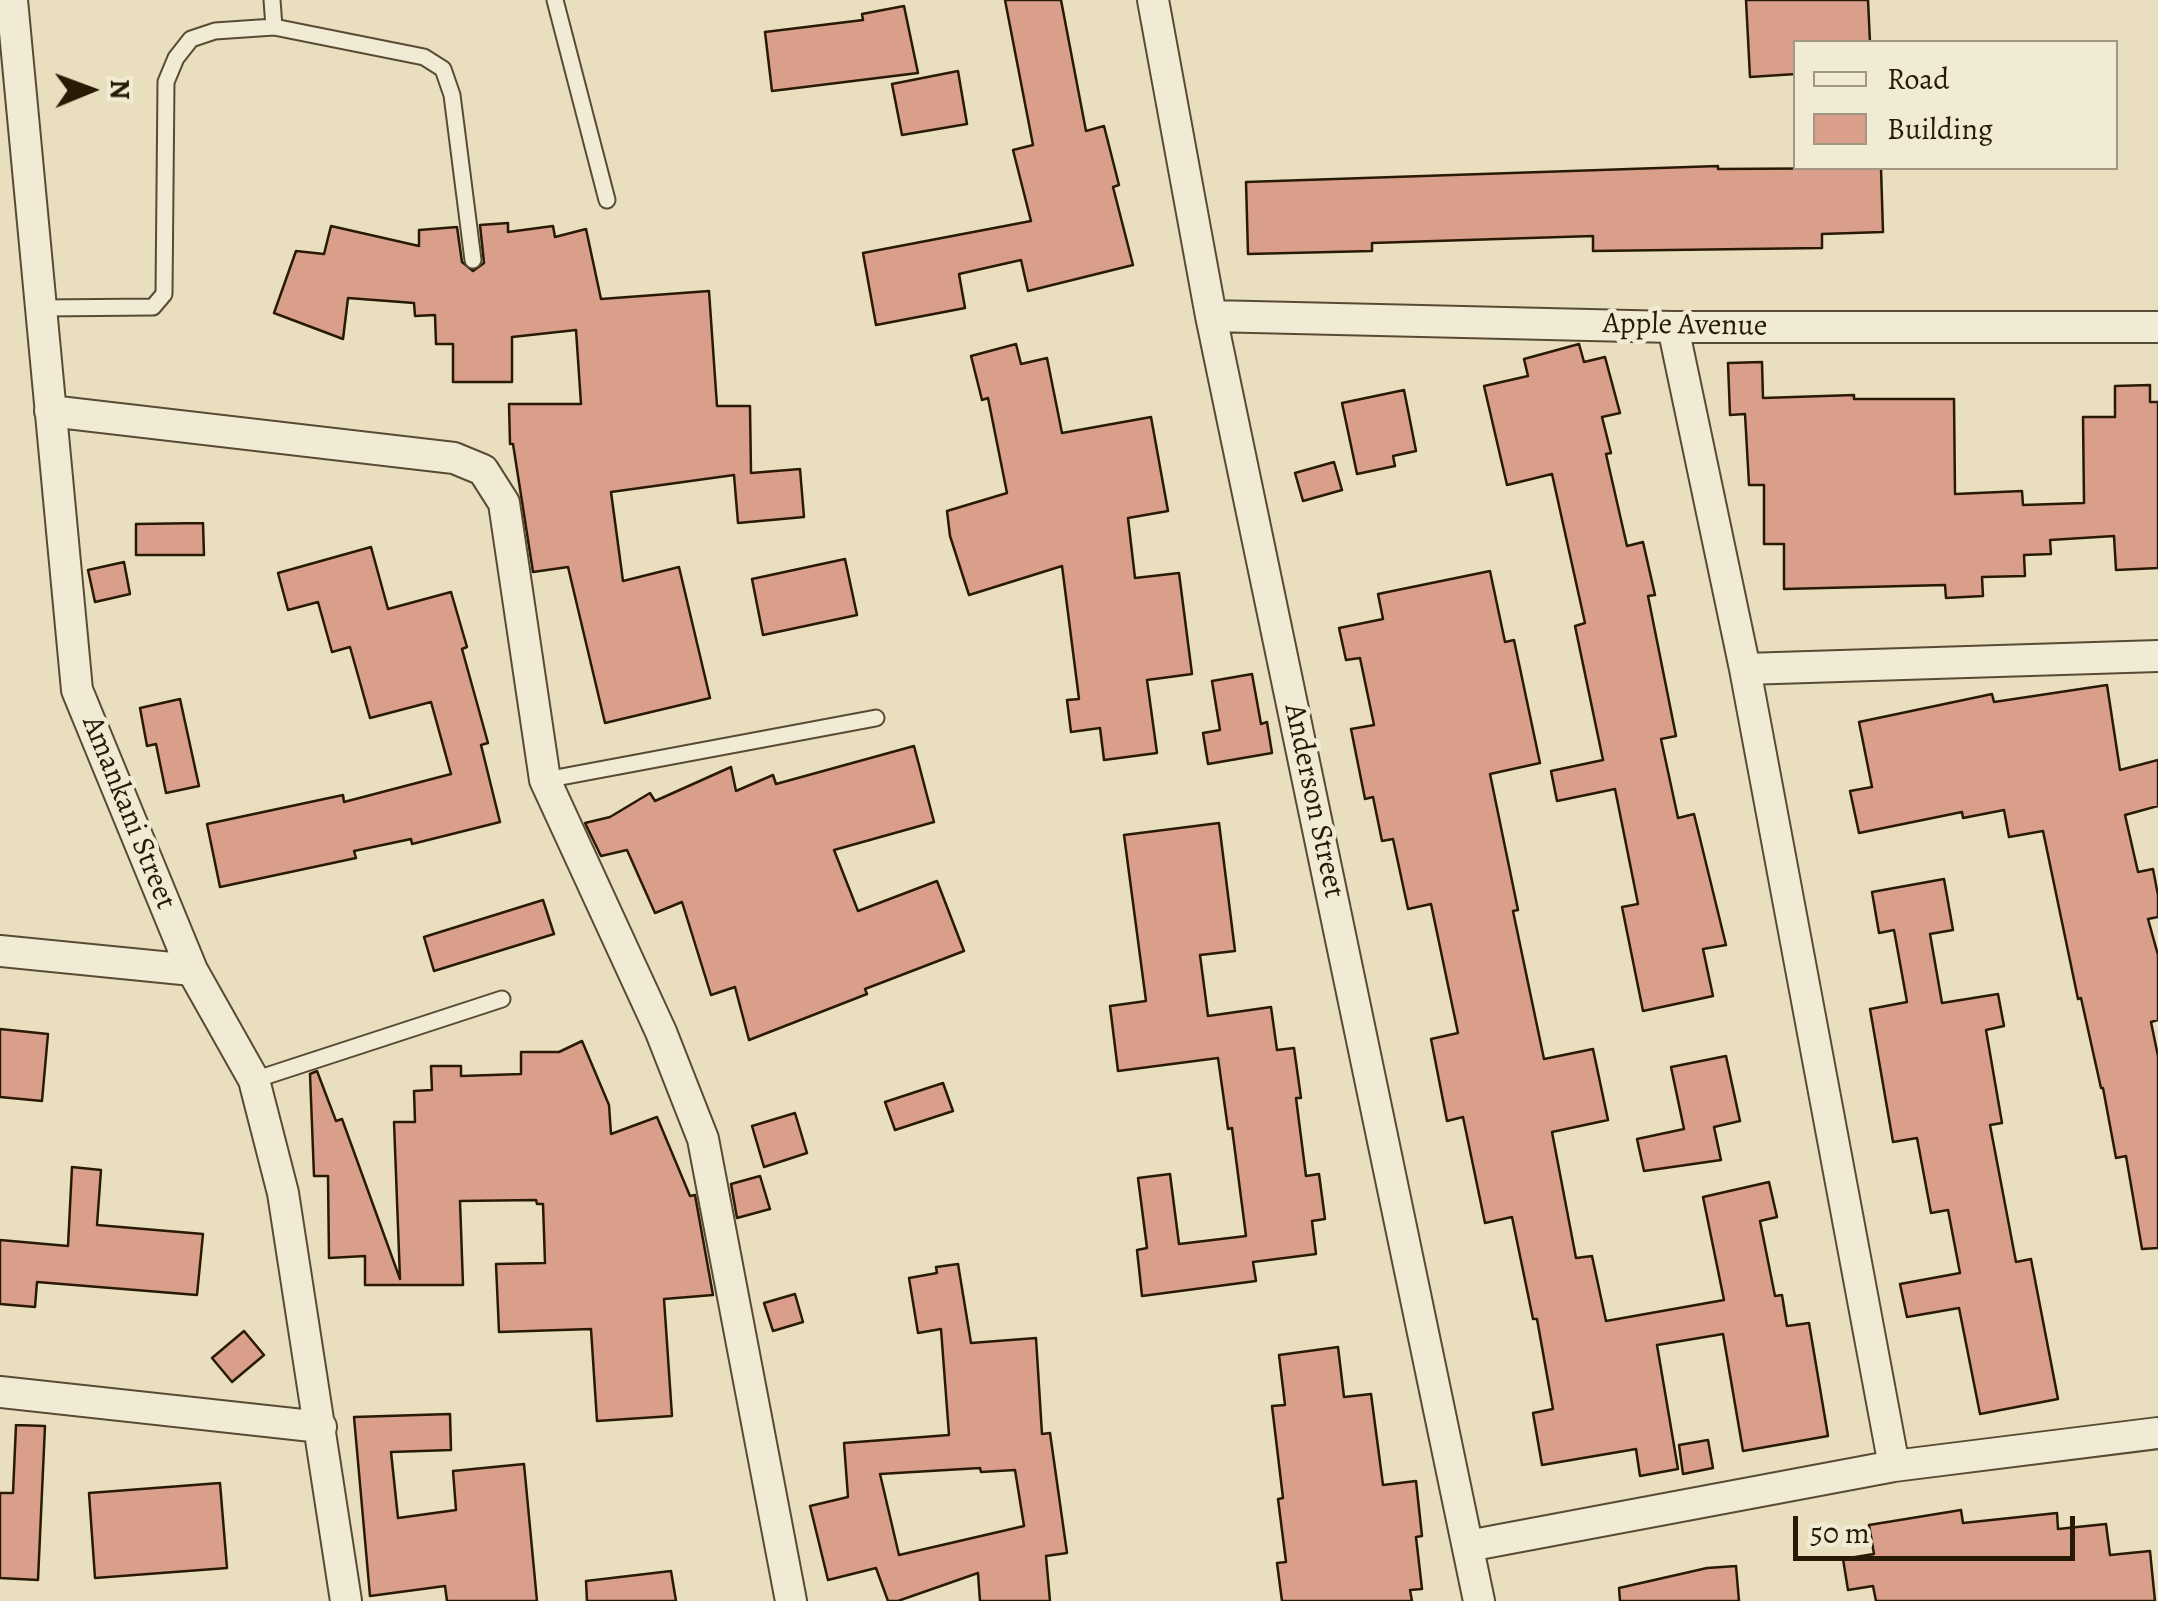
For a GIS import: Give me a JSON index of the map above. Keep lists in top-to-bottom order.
{
  "streets": {
    "street": ["Apple Avenue", "Anderson Street", "Amankani Street"]
  },
  "crossings": [
    ["Apple Avenue", "Anderson Street"]
  ],
  "legend": ["Road", "Building"],
  "scale_bar": "50 m",
  "north": "right"
}
